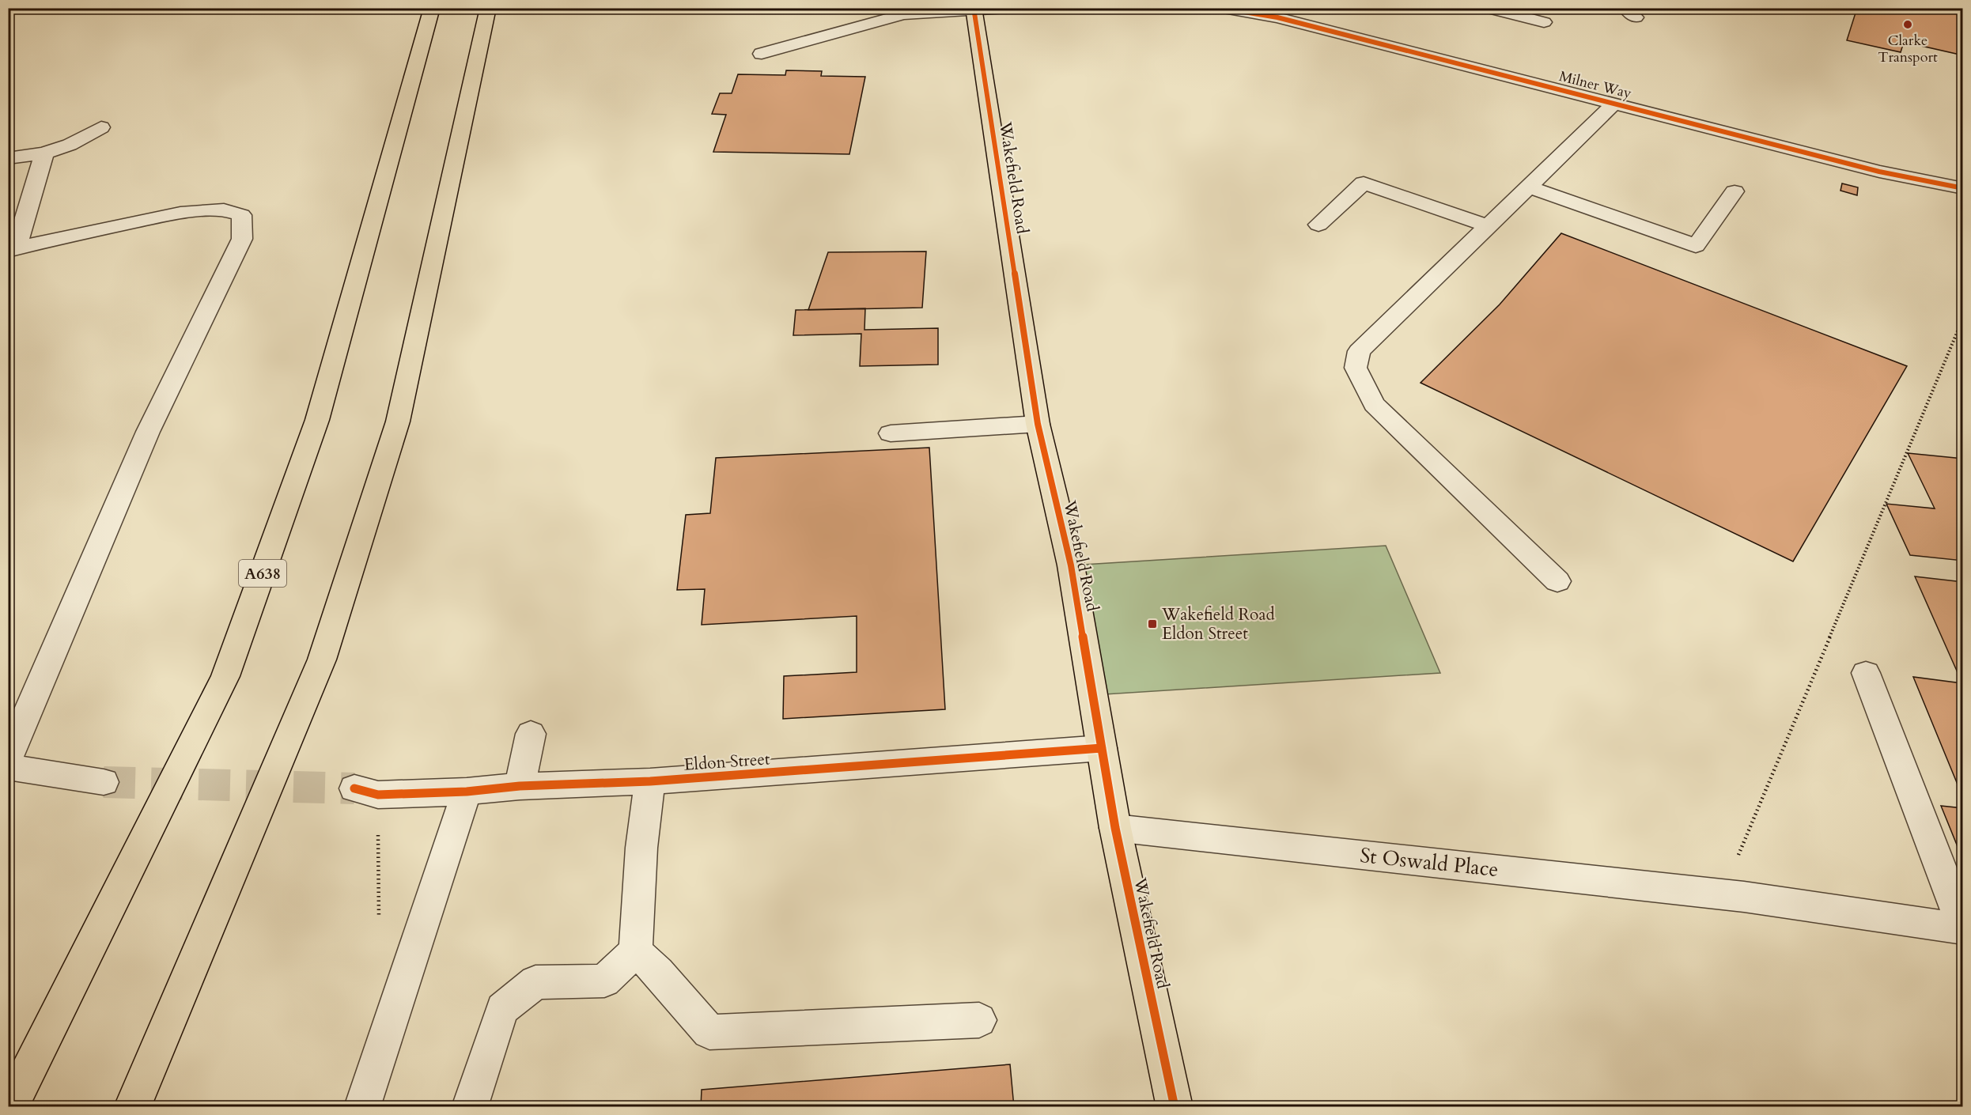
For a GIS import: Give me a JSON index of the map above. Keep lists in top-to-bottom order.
{
  "streets": {
    "main road": ["Wakefield Road", "A638"],
    "street": ["Milner Way", "Eldon Street", "St Oswald Place"]
  },
  "crossings": [
    ["Wakefield Road", "Eldon Street"],
    ["Wakefield Road", "St Oswald Place"]
  ],
  "places": {
    "other": ["Clarke Transport"],
    "transit": ["Wakefield Road Eldon Street"]
  }
}
